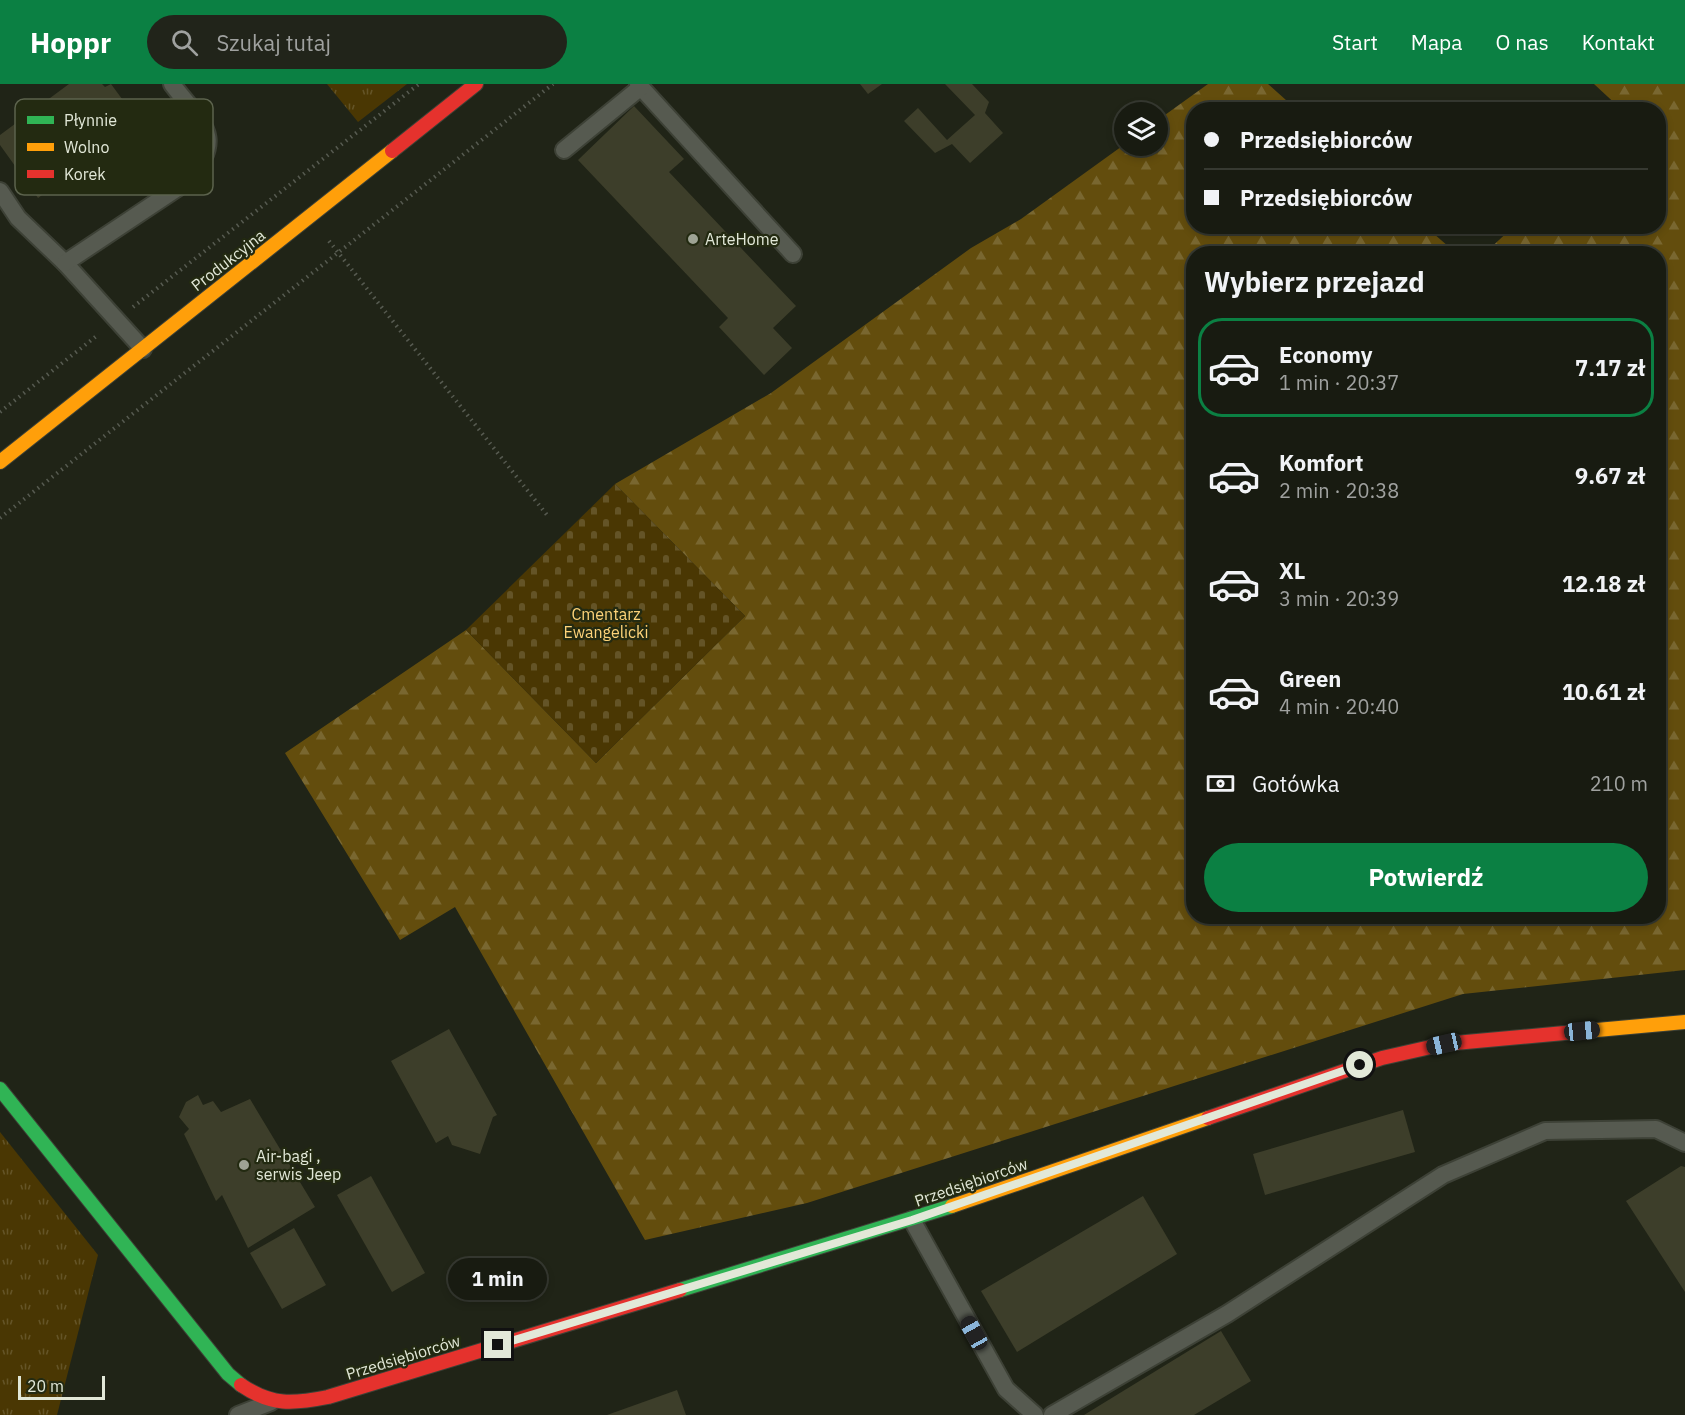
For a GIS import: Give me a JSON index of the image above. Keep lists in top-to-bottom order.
{
  "streets": {
    "street": ["Produkcyjna", "Przedsiębiorców"]
  },
  "parks": ["Cmentarz Ewangelicki"],
  "places": ["ArteHome", "Air-bagi , serwis Jeep"],
  "legend": ["Płynnie", "Wolno", "Korek"],
  "scale_bar": "20 m",
  "page": {
    "header": "Hoppr",
    "search": "Szukaj tutaj",
    "nav": [
      "Start",
      "Mapa",
      "O nas",
      "Kontakt"
    ],
    "banner": ["Przedsiębiorców", "Przedsiębiorców"],
    "heading": "Wybierz przejazd",
    "list": [
      {
        "name": "Economy",
        "note": "1 min · 20:37",
        "value": "7.17 zł"
      },
      {
        "name": "Komfort",
        "note": "2 min · 20:38",
        "value": "9.67 zł"
      },
      {
        "name": "XL",
        "note": "3 min · 20:39",
        "value": "12.18 zł"
      },
      {
        "name": "Green",
        "note": "4 min · 20:40",
        "value": "10.61 zł"
      }
    ],
    "pay": ["Gotówka", "210 m"],
    "buttons": "Potwierdź",
    "bubble": "1 min",
    "scale": "20 m"
  }
}
